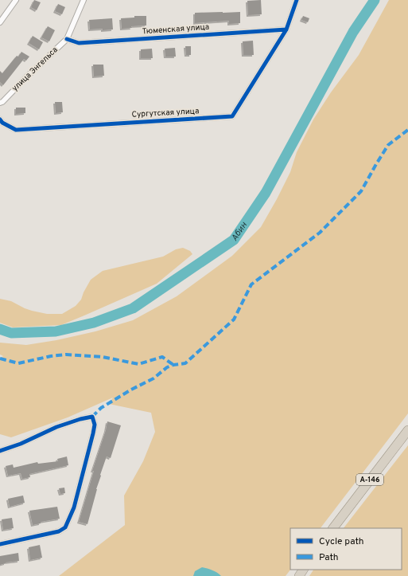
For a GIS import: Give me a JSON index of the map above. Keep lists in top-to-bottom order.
{
  "streets": {
    "highway": ["А-146"],
    "street": ["Тюменская улица", "улица Энгельса", "Сургутская улица"]
  },
  "crossings": [
    ["Тюменская улица", "улица Энгельса"],
    ["Тюменская улица", "Сургутская улица"]
  ],
  "water": ["Абин"],
  "legend": ["Cycle path", "Path"]
}
